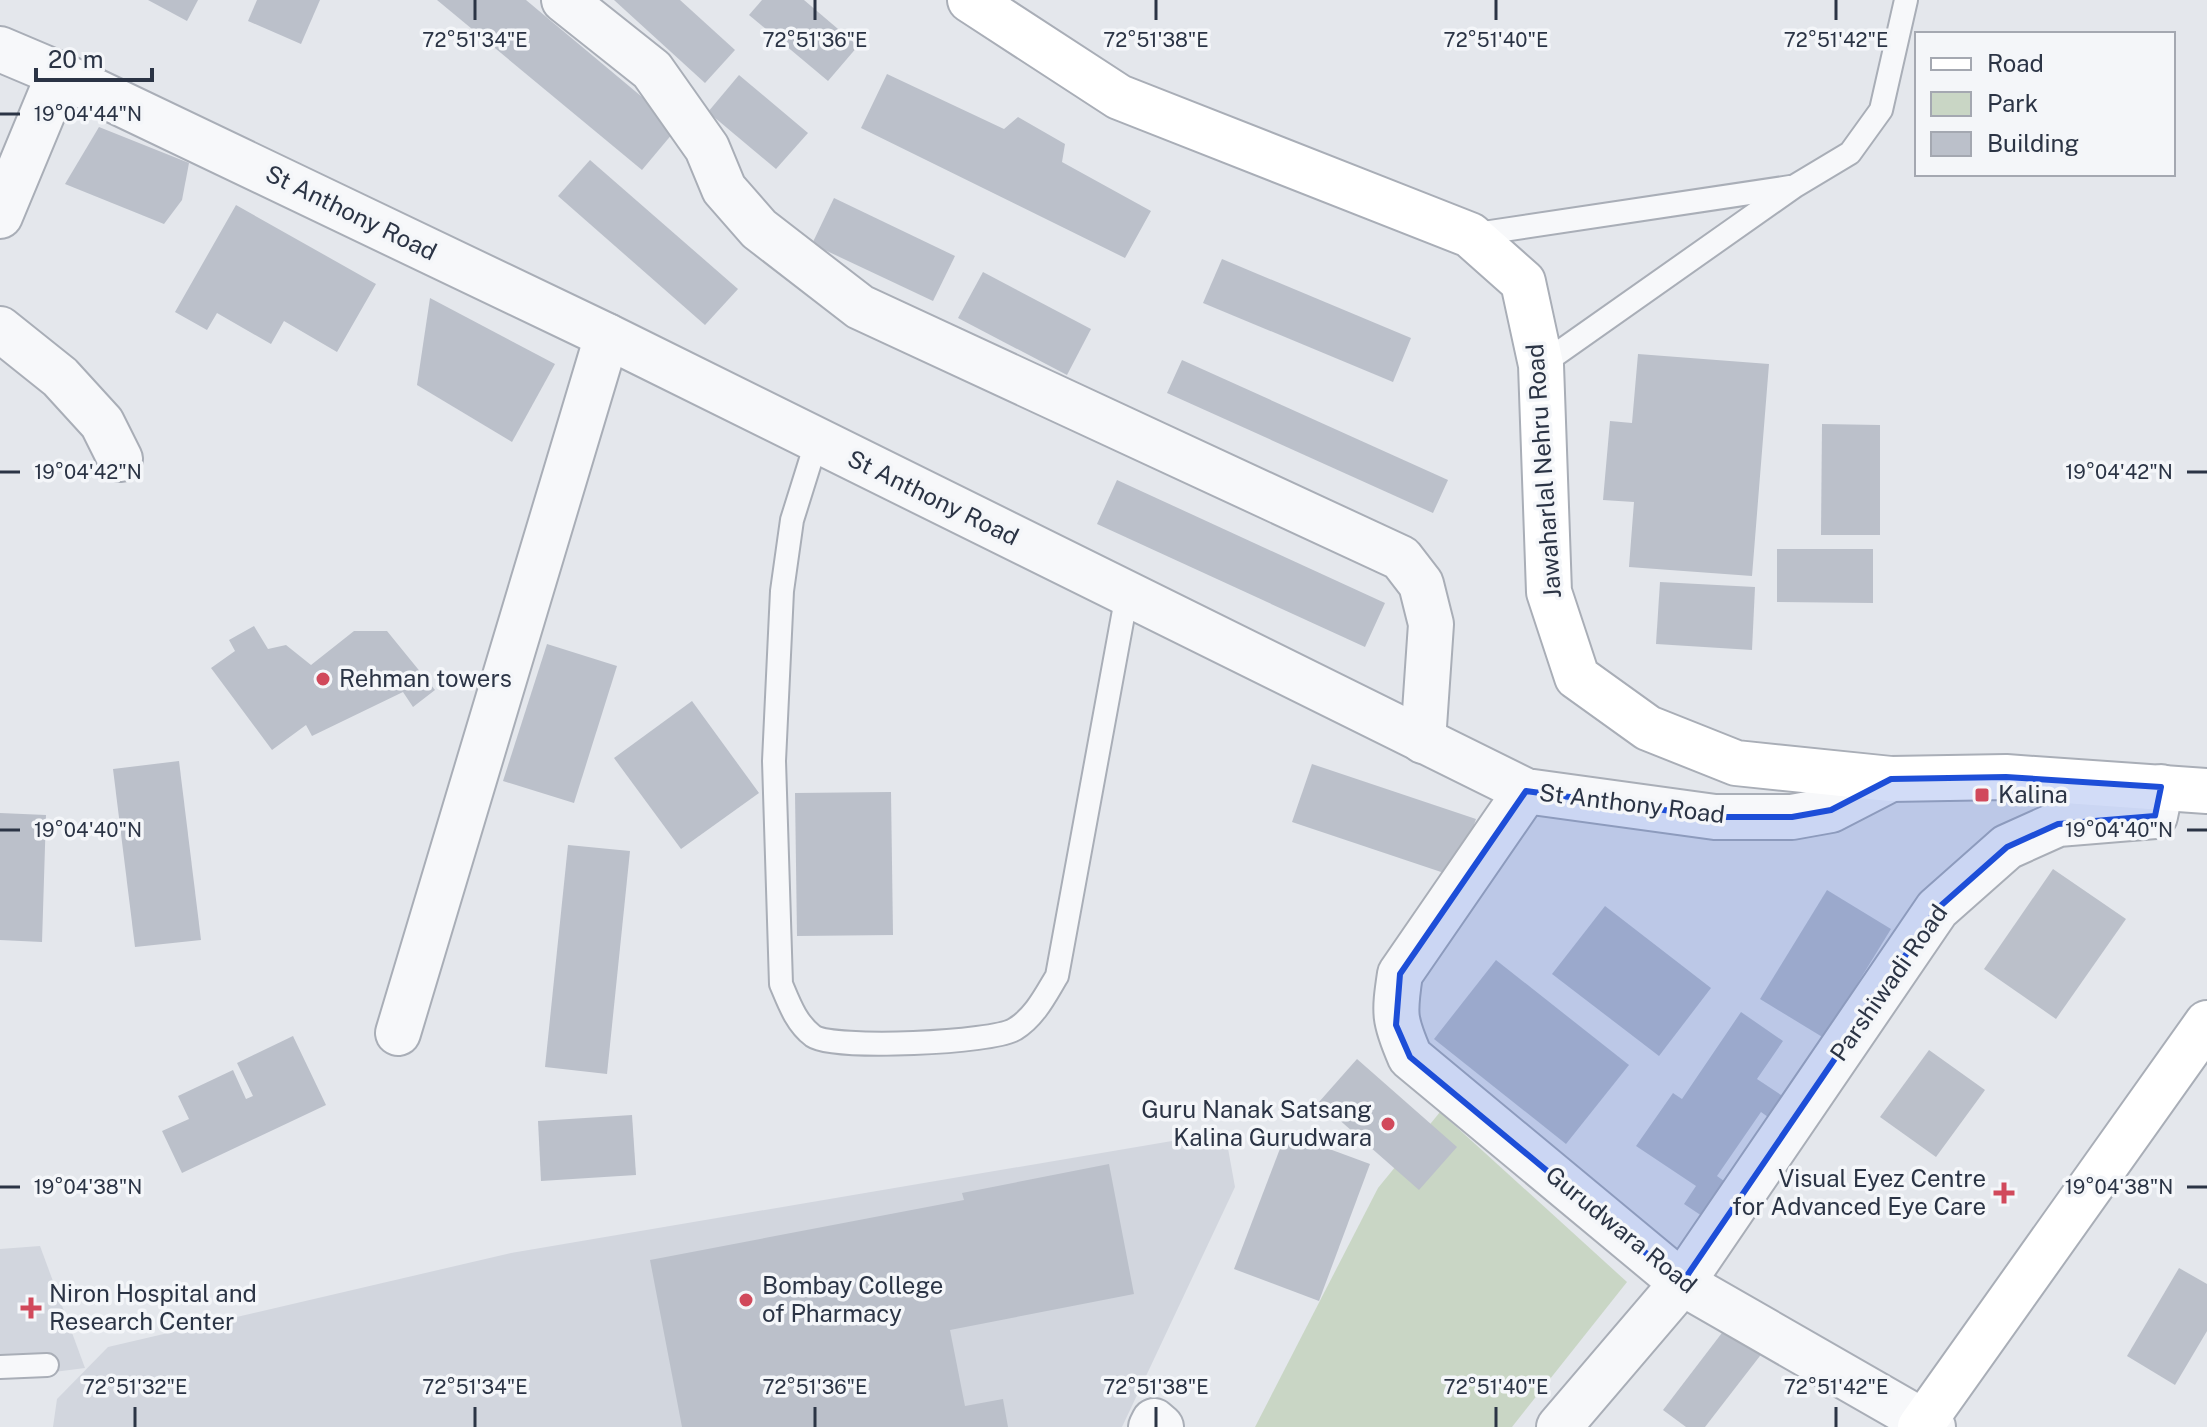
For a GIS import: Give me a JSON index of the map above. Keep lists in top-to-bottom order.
{
  "streets": {
    "main road": ["Jawaharlal Nehru Road"],
    "street": ["St Anthony Road", "Parshiwadi Road", "Gurudwara Road"]
  },
  "crossings": [
    ["St Anthony Road", "Jawaharlal Nehru Road"],
    ["St Anthony Road", "Gurudwara Road"],
    ["Jawaharlal Nehru Road", "Parshiwadi Road"],
    ["Parshiwadi Road", "Gurudwara Road"]
  ],
  "places": {
    "other": ["Rehman towers", "Guru Nanak Satsang Kalina Gurudwara", "Bombay College of Pharmacy"],
    "transit": ["Kalina"],
    "health": ["Visual Eyez Centre for Advanced Eye Care", "Niron Hospital and Research Center"]
  },
  "legend": ["Road", "Park", "Building"],
  "scale_bar": "20 m",
  "coordinates": [
    "72°51'34\"E",
    "72°51'36\"E",
    "72°51'38\"E",
    "72°51'40\"E",
    "72°51'42\"E",
    "19°04'44\"N",
    "19°04'42\"N",
    "19°04'40\"N",
    "19°04'38\"N",
    "72°51'32\"E"
  ]
}
